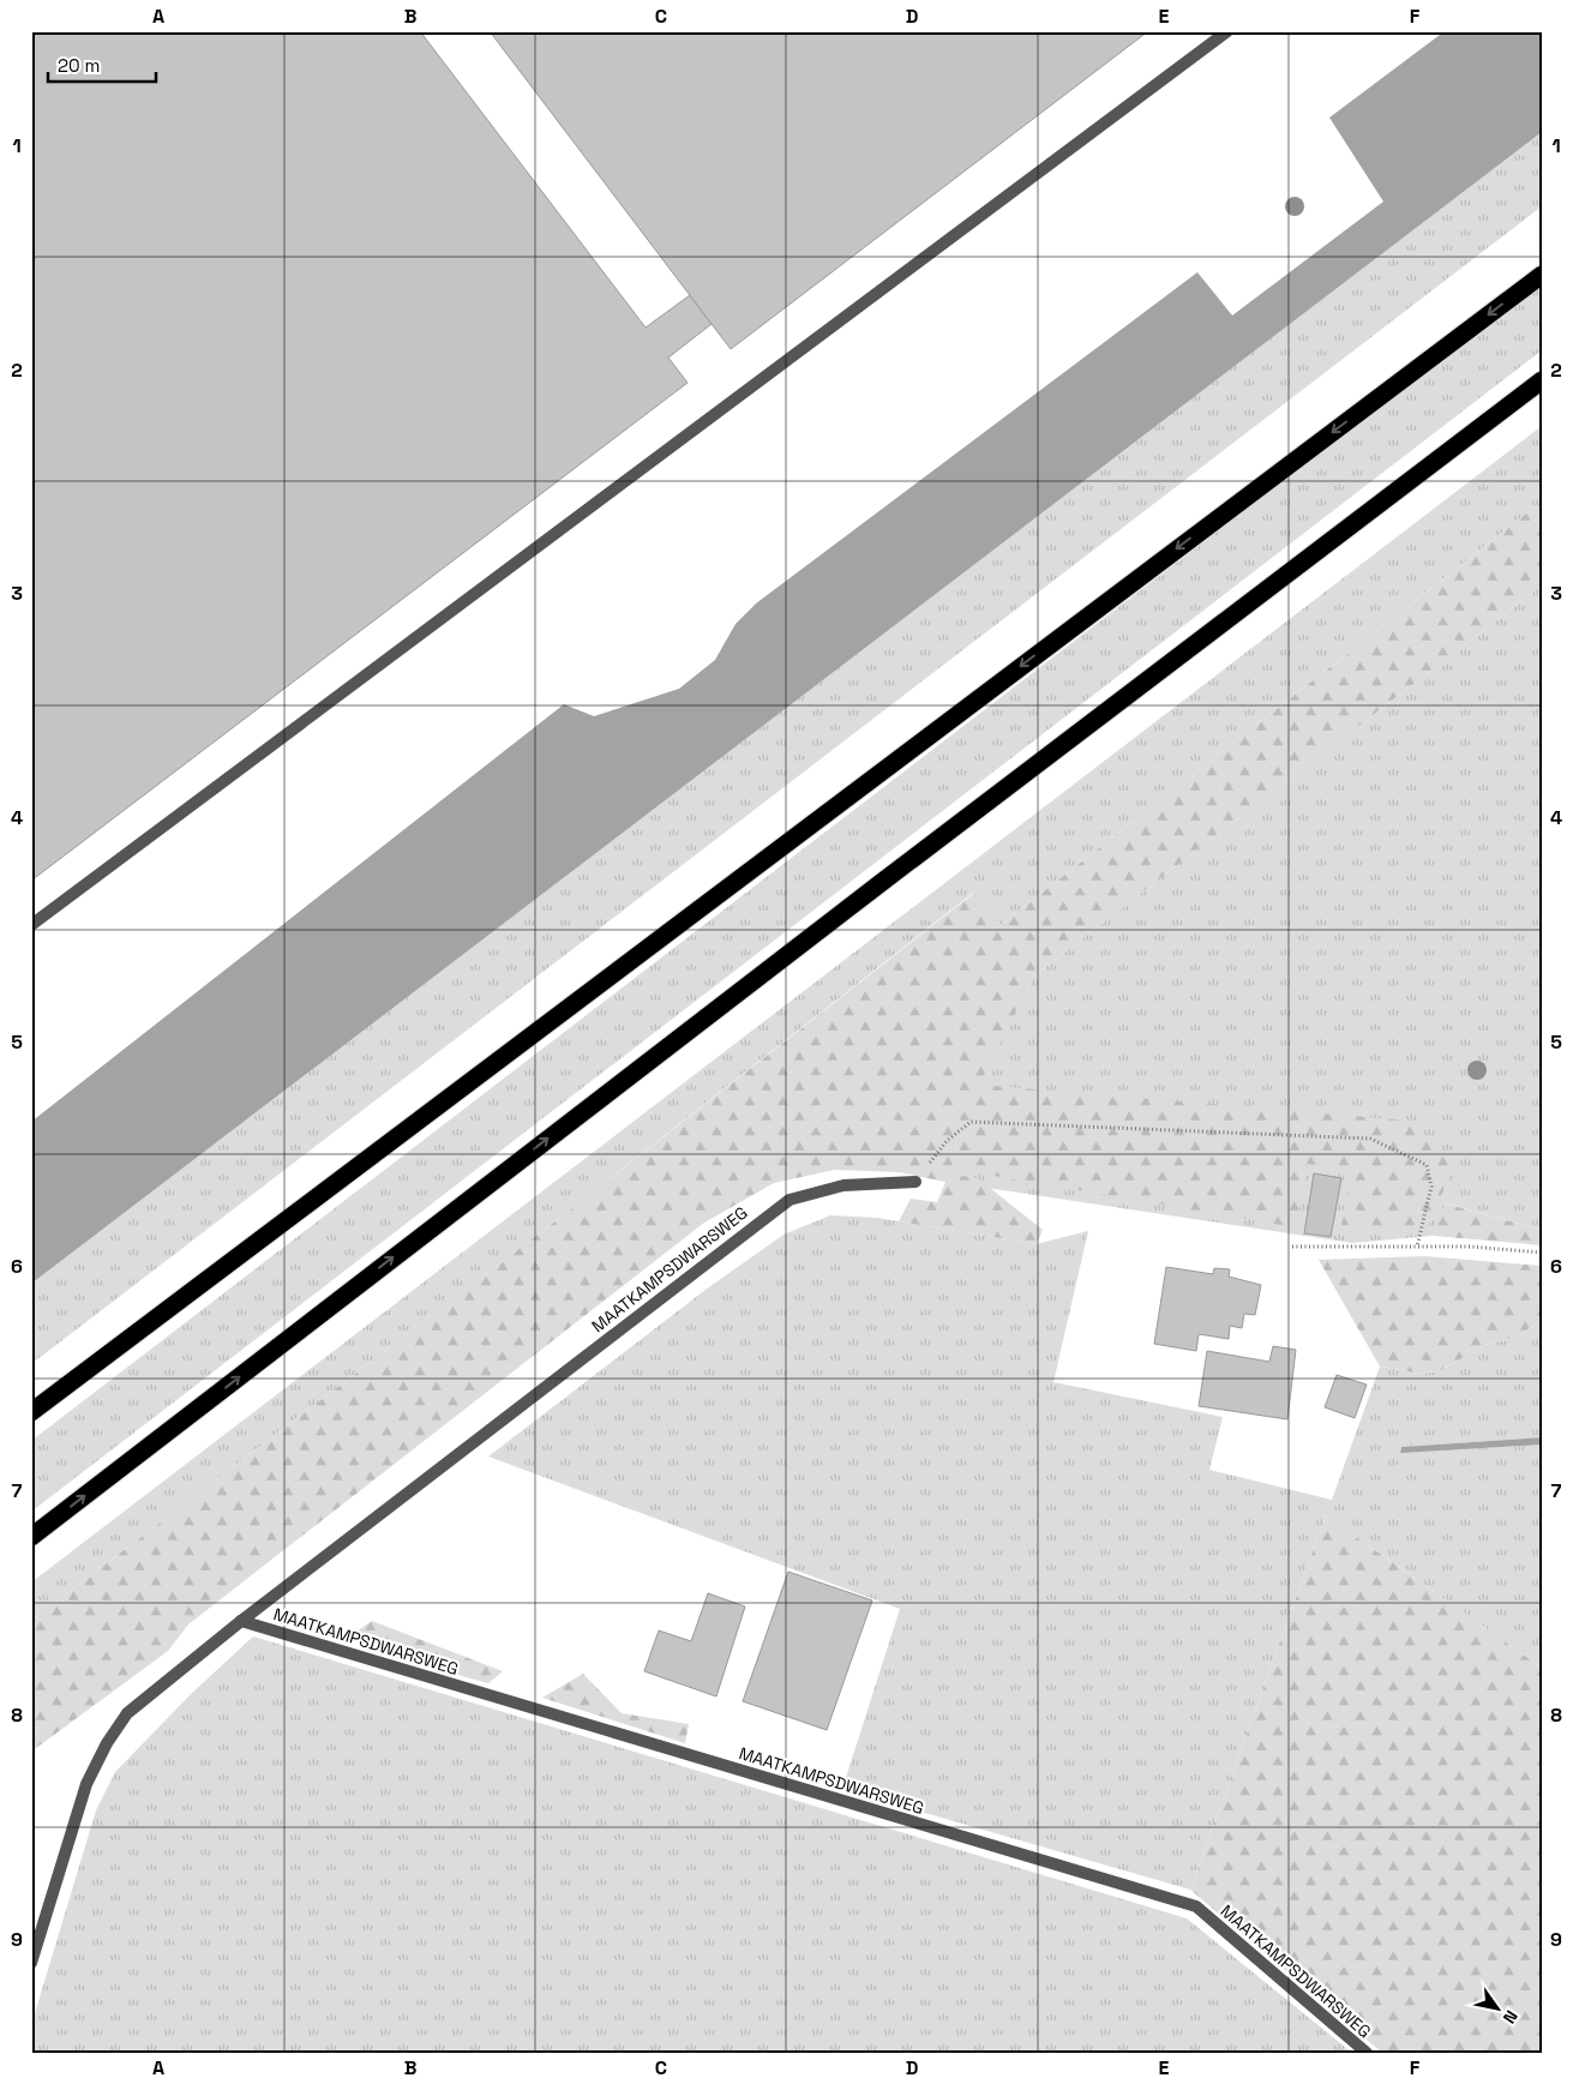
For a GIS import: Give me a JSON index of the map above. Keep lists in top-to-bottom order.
{
  "streets": {
    "street": ["MAATKAMPSDWARSWEG"]
  },
  "scale_bar": "20 m",
  "north": "bottom right",
  "grid": {
    "columns": [
      "A",
      "B",
      "C",
      "D",
      "E",
      "F"
    ],
    "rows": [
      "1",
      "2",
      "3",
      "4",
      "5",
      "6",
      "7",
      "8",
      "9"
    ]
  }
}
